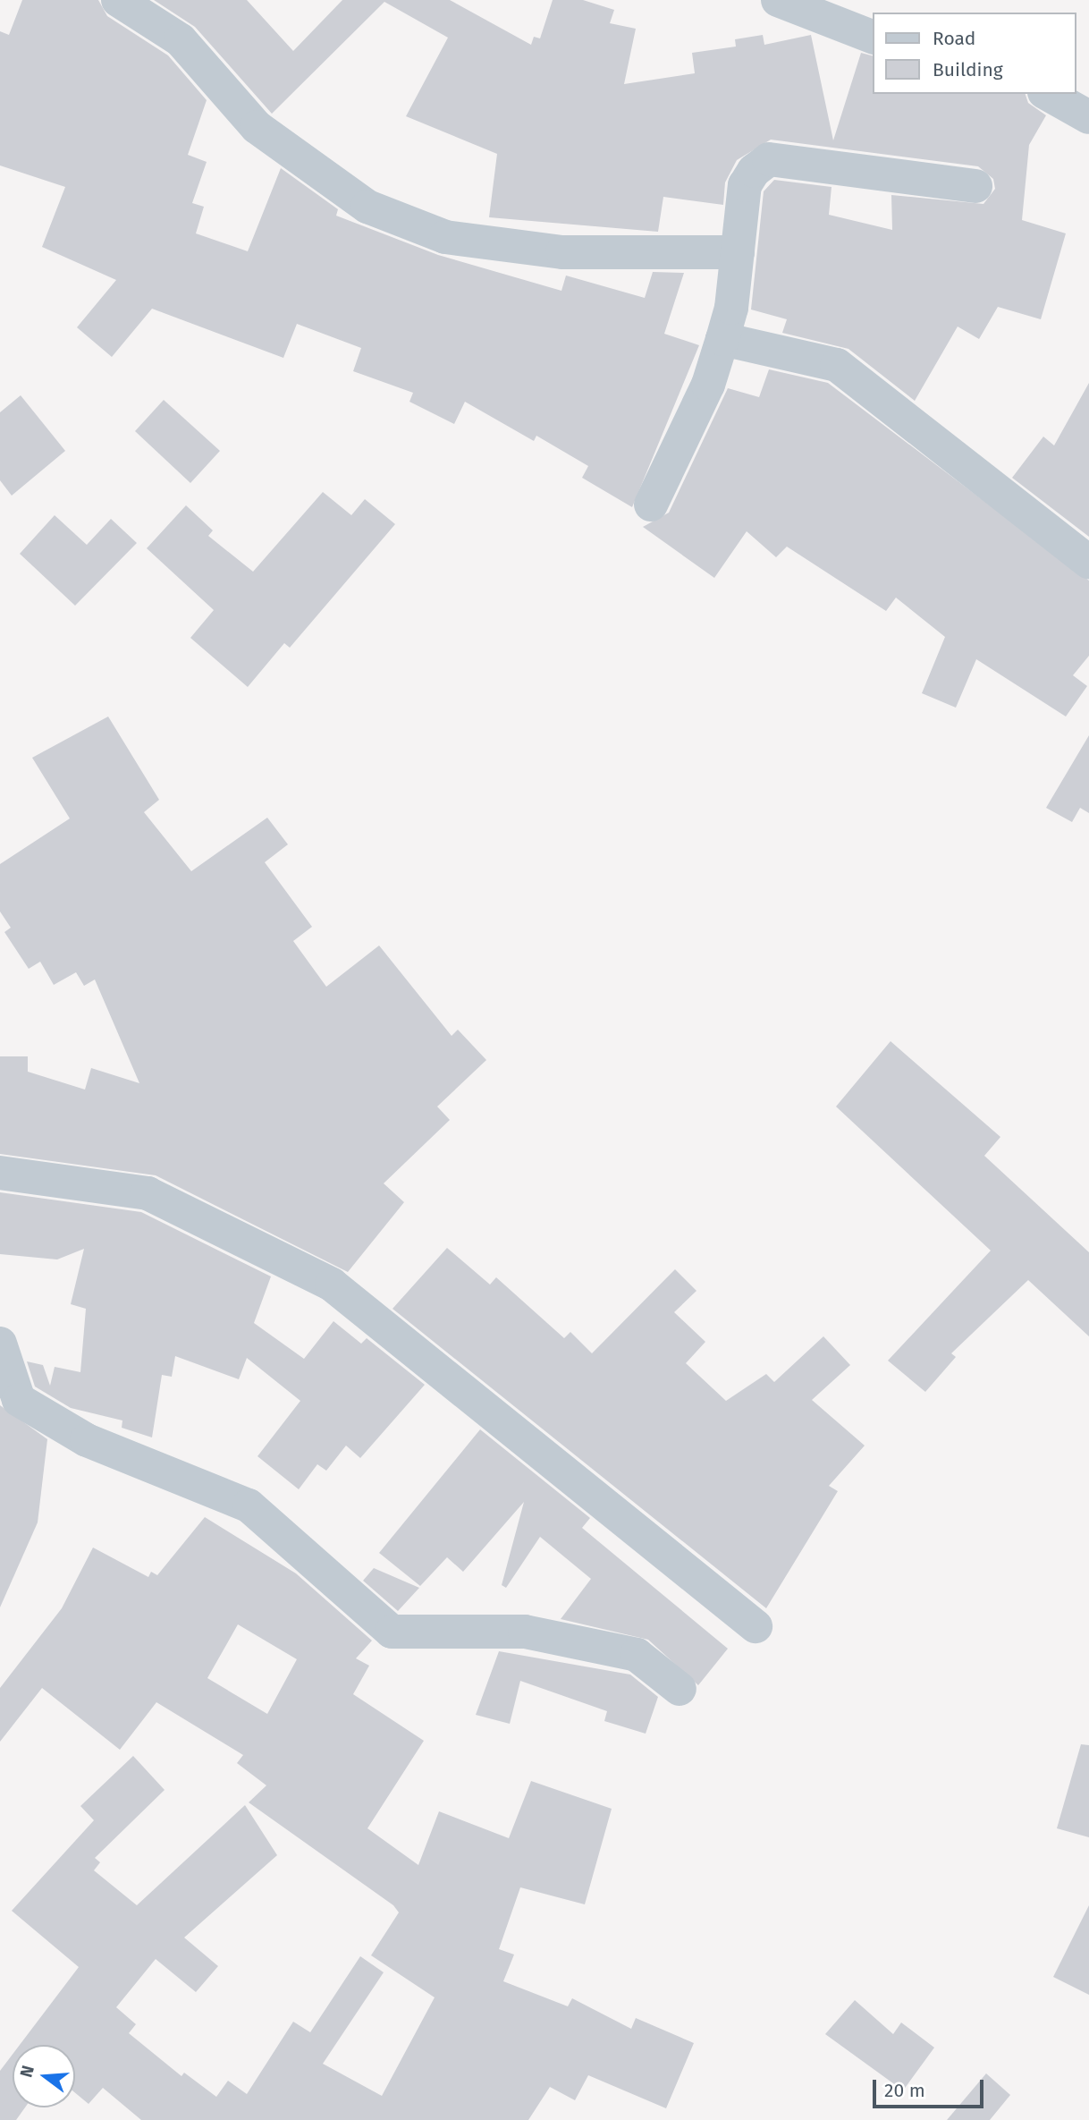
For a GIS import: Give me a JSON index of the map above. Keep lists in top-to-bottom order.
{
  "legend": ["Road", "Building"],
  "scale_bar": "20 m",
  "north": "left"
}
